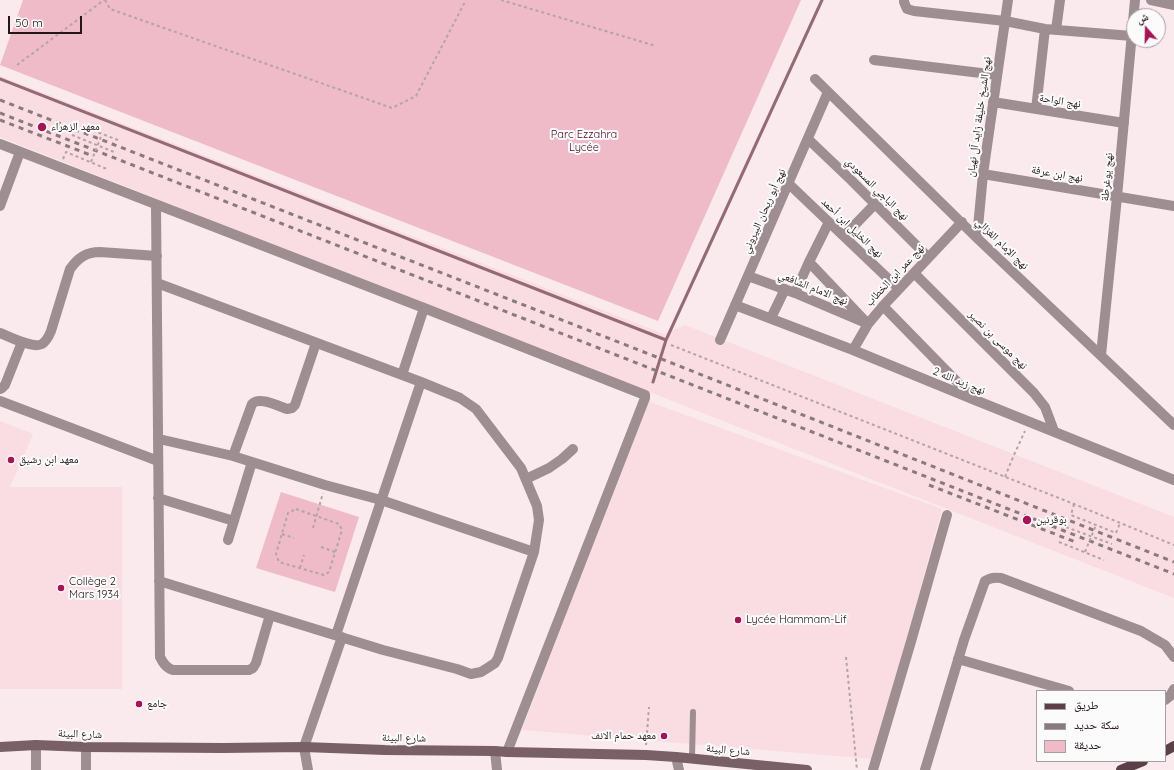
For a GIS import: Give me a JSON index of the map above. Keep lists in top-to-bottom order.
{
  "streets": {
    "main road": ["شارع البيئة"],
    "street": [
      "نهج الواحة",
      "نهج الشيخ خليفة زايد آل نهيان",
      "نهج ابن عرفة",
      "نهج يوغرطة",
      "نهج الباجي المسعودي",
      "نهج أبو ريحان البيروني",
      "نهج الخليل ابن أحمد",
      "نهج الإمام الغزالي",
      "نهج عمر ابن الخطاب",
      "نهج الامام الشافعي",
      "نهج موسى بن نصير",
      "نهج زيد الله 2"
    ]
  },
  "crossings": [
    ["نهج الواحة", "نهج الشيخ خليفة زايد آل نهيان"],
    ["نهج الواحة", "نهج يوغرطة"],
    ["نهج الشيخ خليفة زايد آل نهيان", "نهج ابن عرفة"],
    ["نهج الشيخ خليفة زايد آل نهيان", "نهج الإمام الغزالي"],
    ["نهج ابن عرفة", "نهج يوغرطة"],
    ["نهج يوغرطة", "نهج الإمام الغزالي"],
    ["نهج الباجي المسعودي", "نهج أبو ريحان البيروني"],
    ["نهج الباجي المسعودي", "نهج عمر ابن الخطاب"],
    ["نهج أبو ريحان البيروني", "نهج الخليل ابن أحمد"],
    ["نهج أبو ريحان البيروني", "نهج الإمام الغزالي"],
    ["نهج أبو ريحان البيروني", "نهج الامام الشافعي"],
    ["نهج أبو ريحان البيروني", "نهج زيد الله 2"],
    ["نهج الخليل ابن أحمد", "نهج عمر ابن الخطاب"],
    ["نهج الإمام الغزالي", "نهج عمر ابن الخطاب"],
    ["نهج عمر ابن الخطاب", "نهج الامام الشافعي"],
    ["نهج عمر ابن الخطاب", "نهج موسى بن نصير"],
    ["نهج عمر ابن الخطاب", "نهج زيد الله 2"],
    ["نهج موسى بن نصير", "نهج زيد الله 2"]
  ],
  "parks": ["Parc Ezzahra Lycée"],
  "places": [
    "معهد الزهراء",
    "معهد ابن رشيق",
    "بوقرنين",
    "Collège 2 Mars 1934",
    "Lycée Hammam-Lif",
    "جامع",
    "معهد حمام الانف"
  ],
  "legend": ["طريق", "سكة حديد", "حديقة"],
  "scale_bar": "50 m",
  "north": "top"
}
